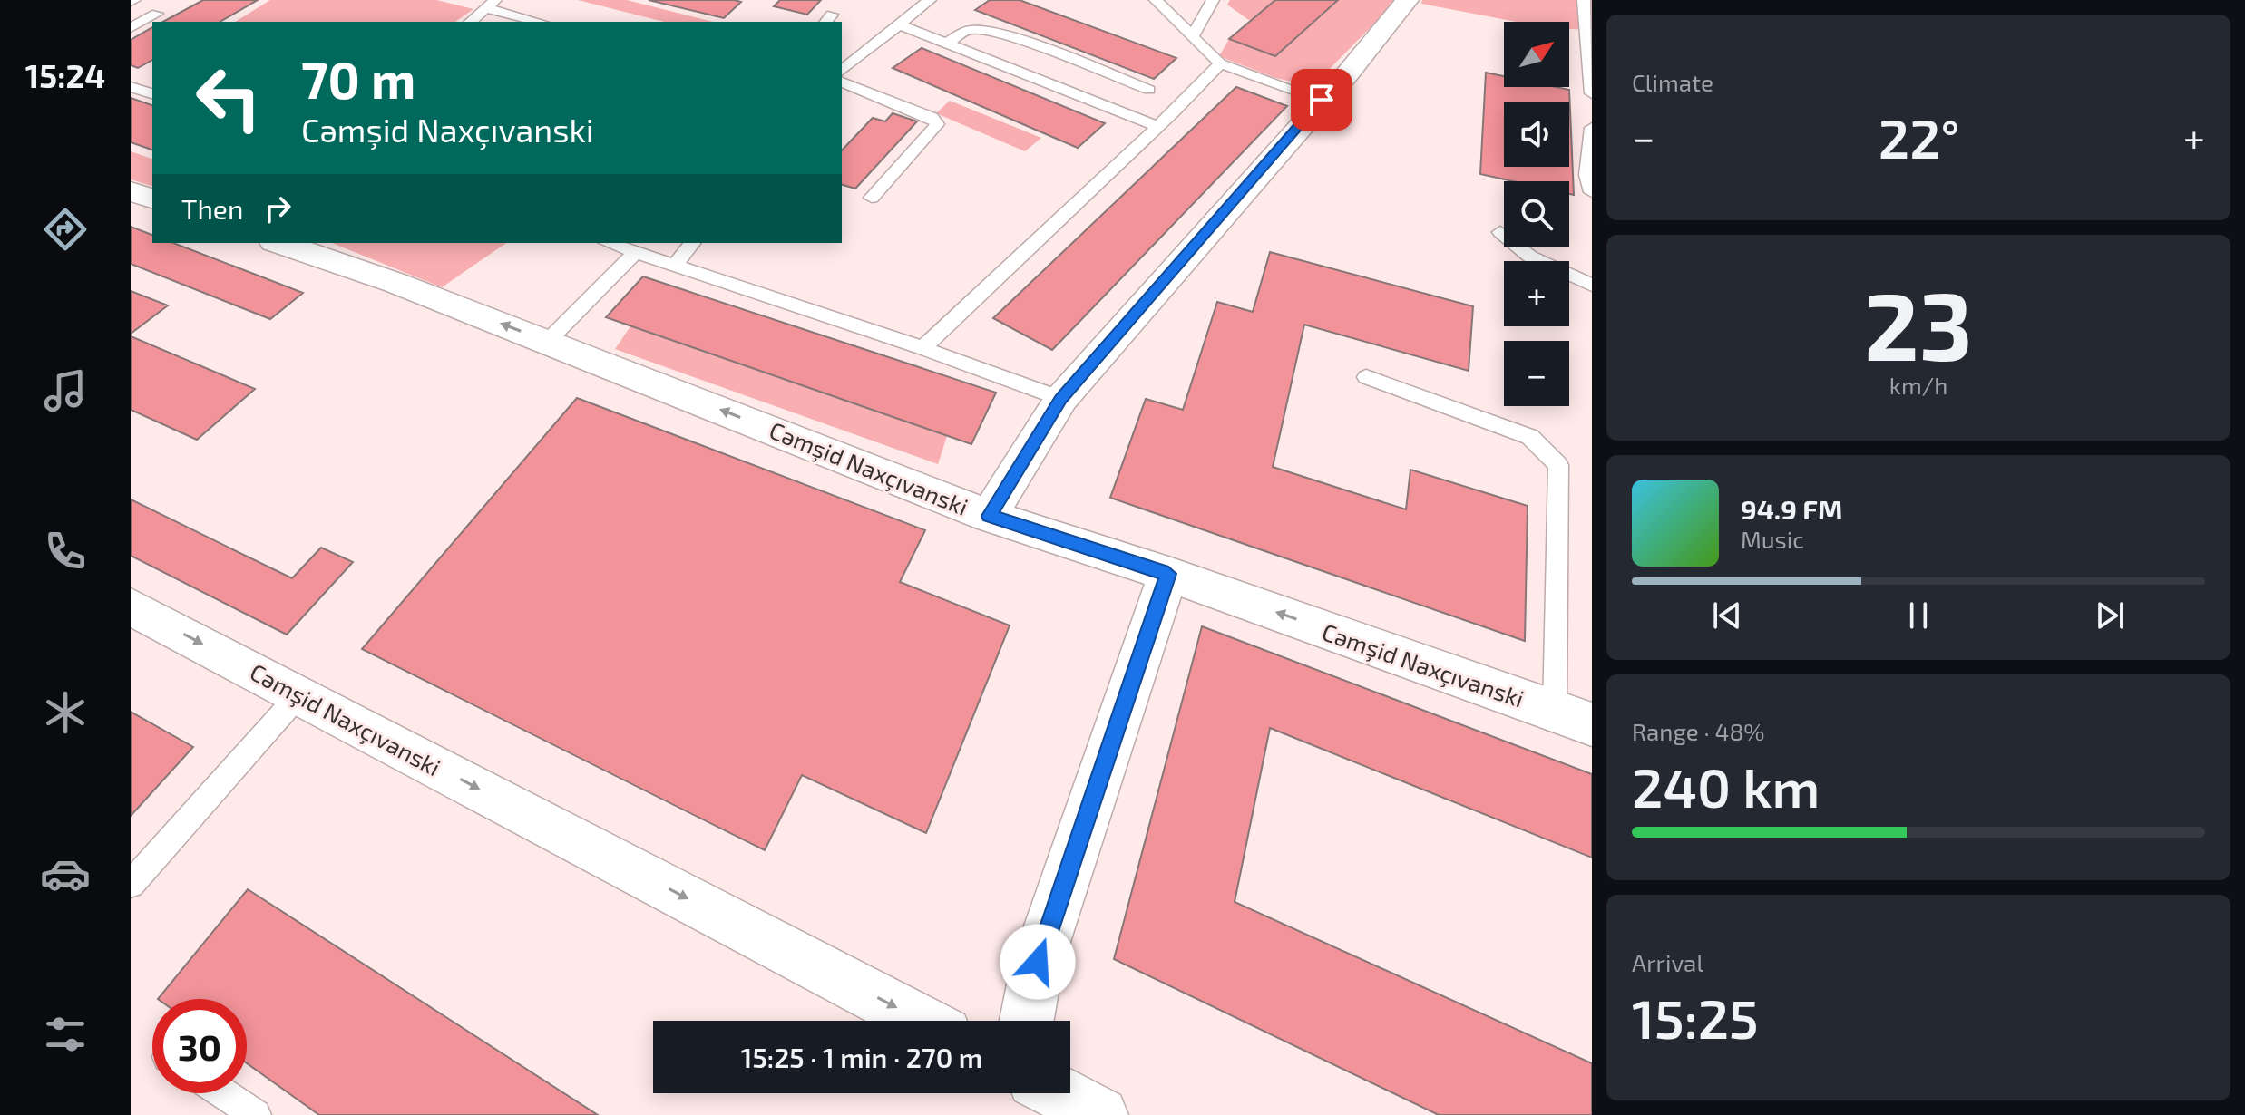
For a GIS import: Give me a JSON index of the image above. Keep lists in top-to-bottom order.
{
  "streets": {
    "street": ["Cəmşid Naxçıvanski"]
  },
  "north": "top right",
  "page": {
    "tabs": "15:24",
    "tile": [
      "Climate",
      ["23", "km/h"],
      ["Range · 48%", "240 km"],
      ["Arrival", "15:25"]
    ],
    "map_buttons": ["+", "−"],
    "turn": ["70 m", "Cəmşid Naxçıvanski"],
    "heat": ["−", "22°", "+"],
    "then": "Then",
    "song": ["94.9 FM", "Music"],
    "limit": "30",
    "trip": "15:25 · 1 min · 270 m"
  }
}
